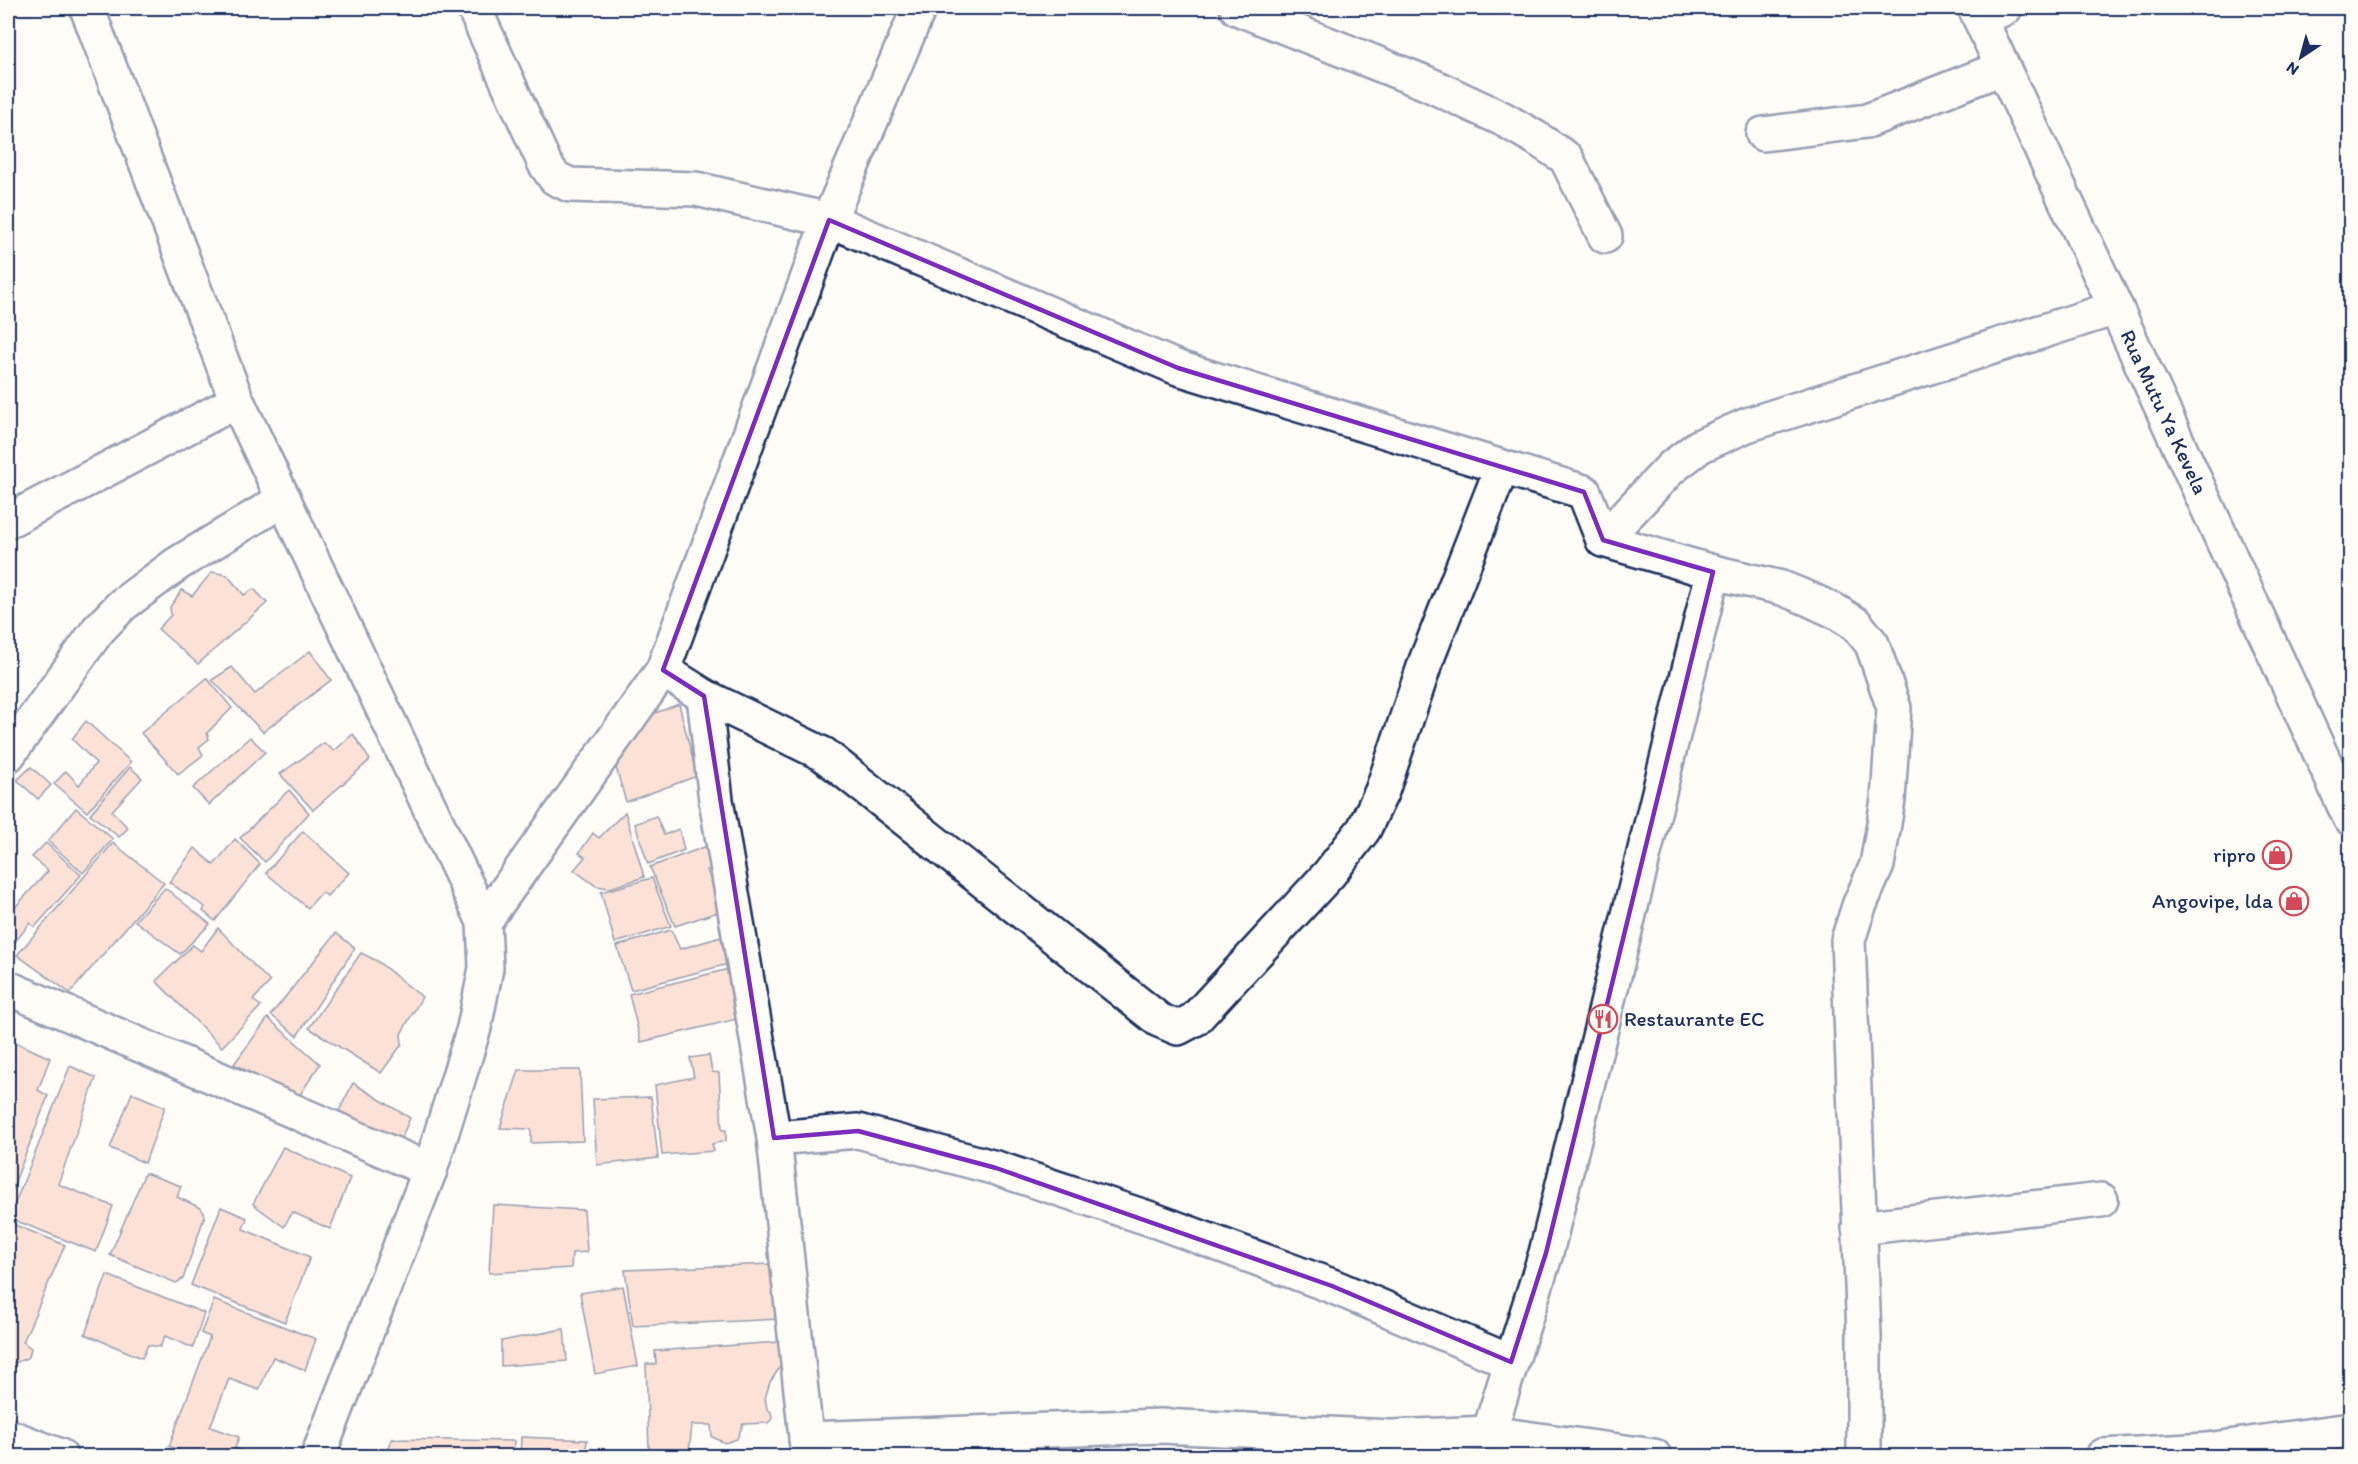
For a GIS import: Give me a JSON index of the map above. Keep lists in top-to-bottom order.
{
  "streets": {
    "street": ["Rua Mutu Ya Kevela"]
  },
  "places": {
    "shop": ["ripro", "Angovipe, lda"],
    "restaurant": ["Restaurante EC"]
  },
  "north": "bottom left"
}
